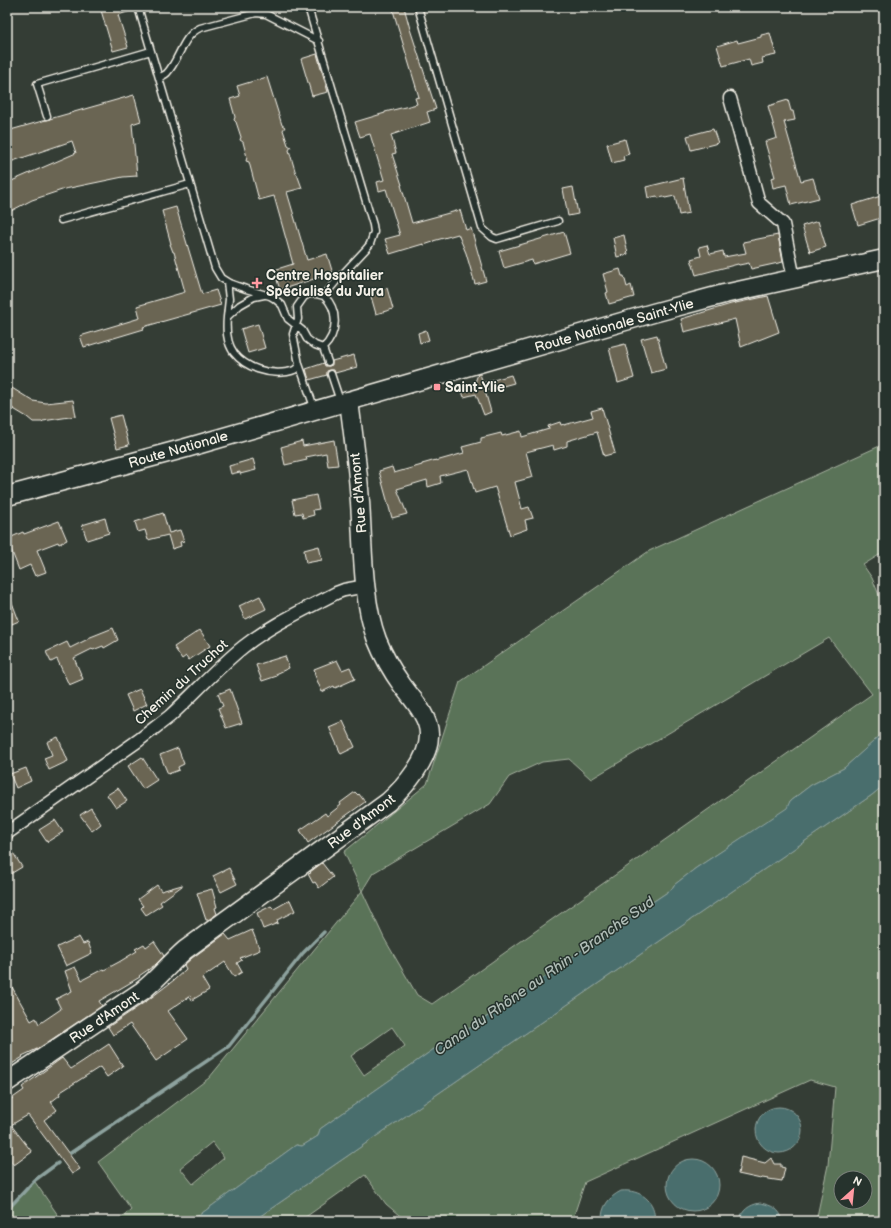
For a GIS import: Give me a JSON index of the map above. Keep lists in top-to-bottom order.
{
  "streets": {
    "street": [
      "Route Nationale Saint-Ylie",
      "Route Nationale",
      "Rue d'Amont",
      "Chemin du Truchot"
    ]
  },
  "crossings": [
    ["Route Nationale Saint-Ylie", "Route Nationale"],
    ["Route Nationale Saint-Ylie", "Rue d'Amont"],
    ["Route Nationale", "Rue d'Amont"],
    ["Rue d'Amont", "Chemin du Truchot"]
  ],
  "water": ["Canal du Rhône au Rhin - Branche Sud"],
  "places": {
    "health": ["Centre Hospitalier Spécialisé du Jura"],
    "transit": ["Saint-Ylie"]
  },
  "north": "top right"
}
